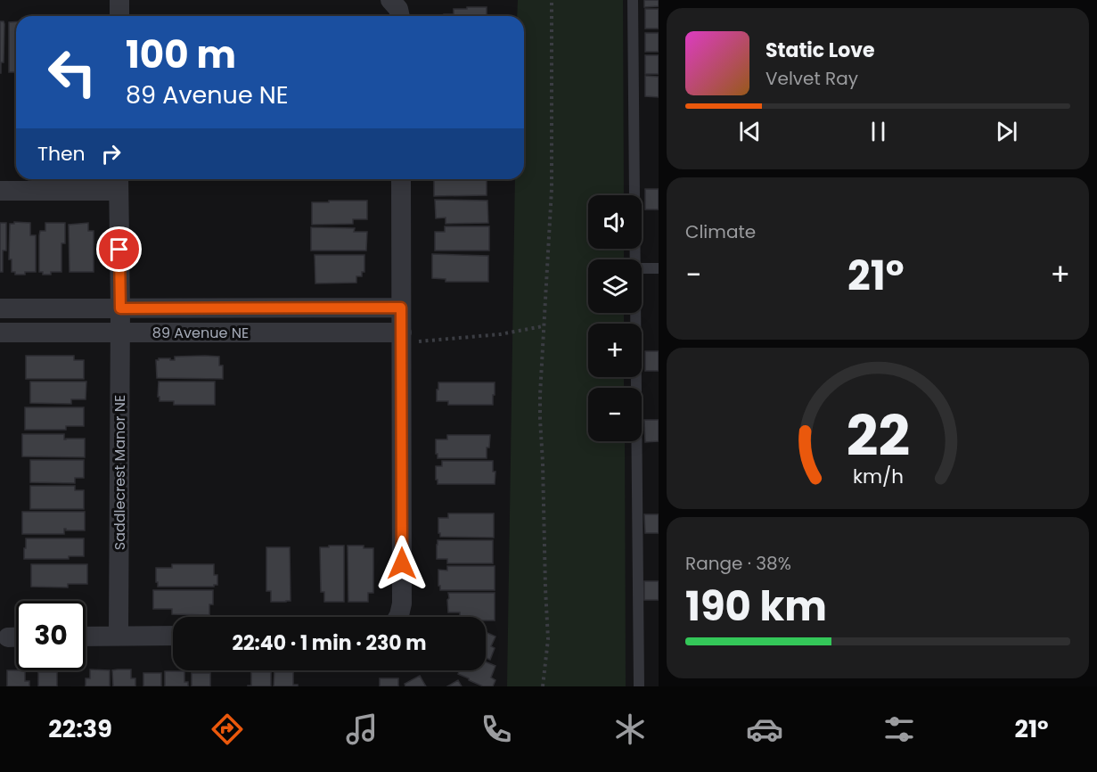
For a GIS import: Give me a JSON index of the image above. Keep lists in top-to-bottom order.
{
  "streets": {
    "street": ["89 Avenue NE", "Saddlecrest Manor NE"]
  },
  "crossings": [
    ["89 Avenue NE", "Saddlecrest Manor NE"]
  ],
  "page": {
    "turn": ["100 m", "89 Avenue NE"],
    "song": ["Static Love", "Velvet Ray"],
    "then": "Then",
    "tile": [
      "Climate",
      ["Range · 38%", "190 km"]
    ],
    "map_buttons": ["+", "−"],
    "heat": ["−", "21°", "+"],
    "limit": "30",
    "trip": "22:40 · 1 min · 230 m",
    "tabs": ["22:39", "21°"],
    "gauge": ["22", "km/h"]
  }
}
